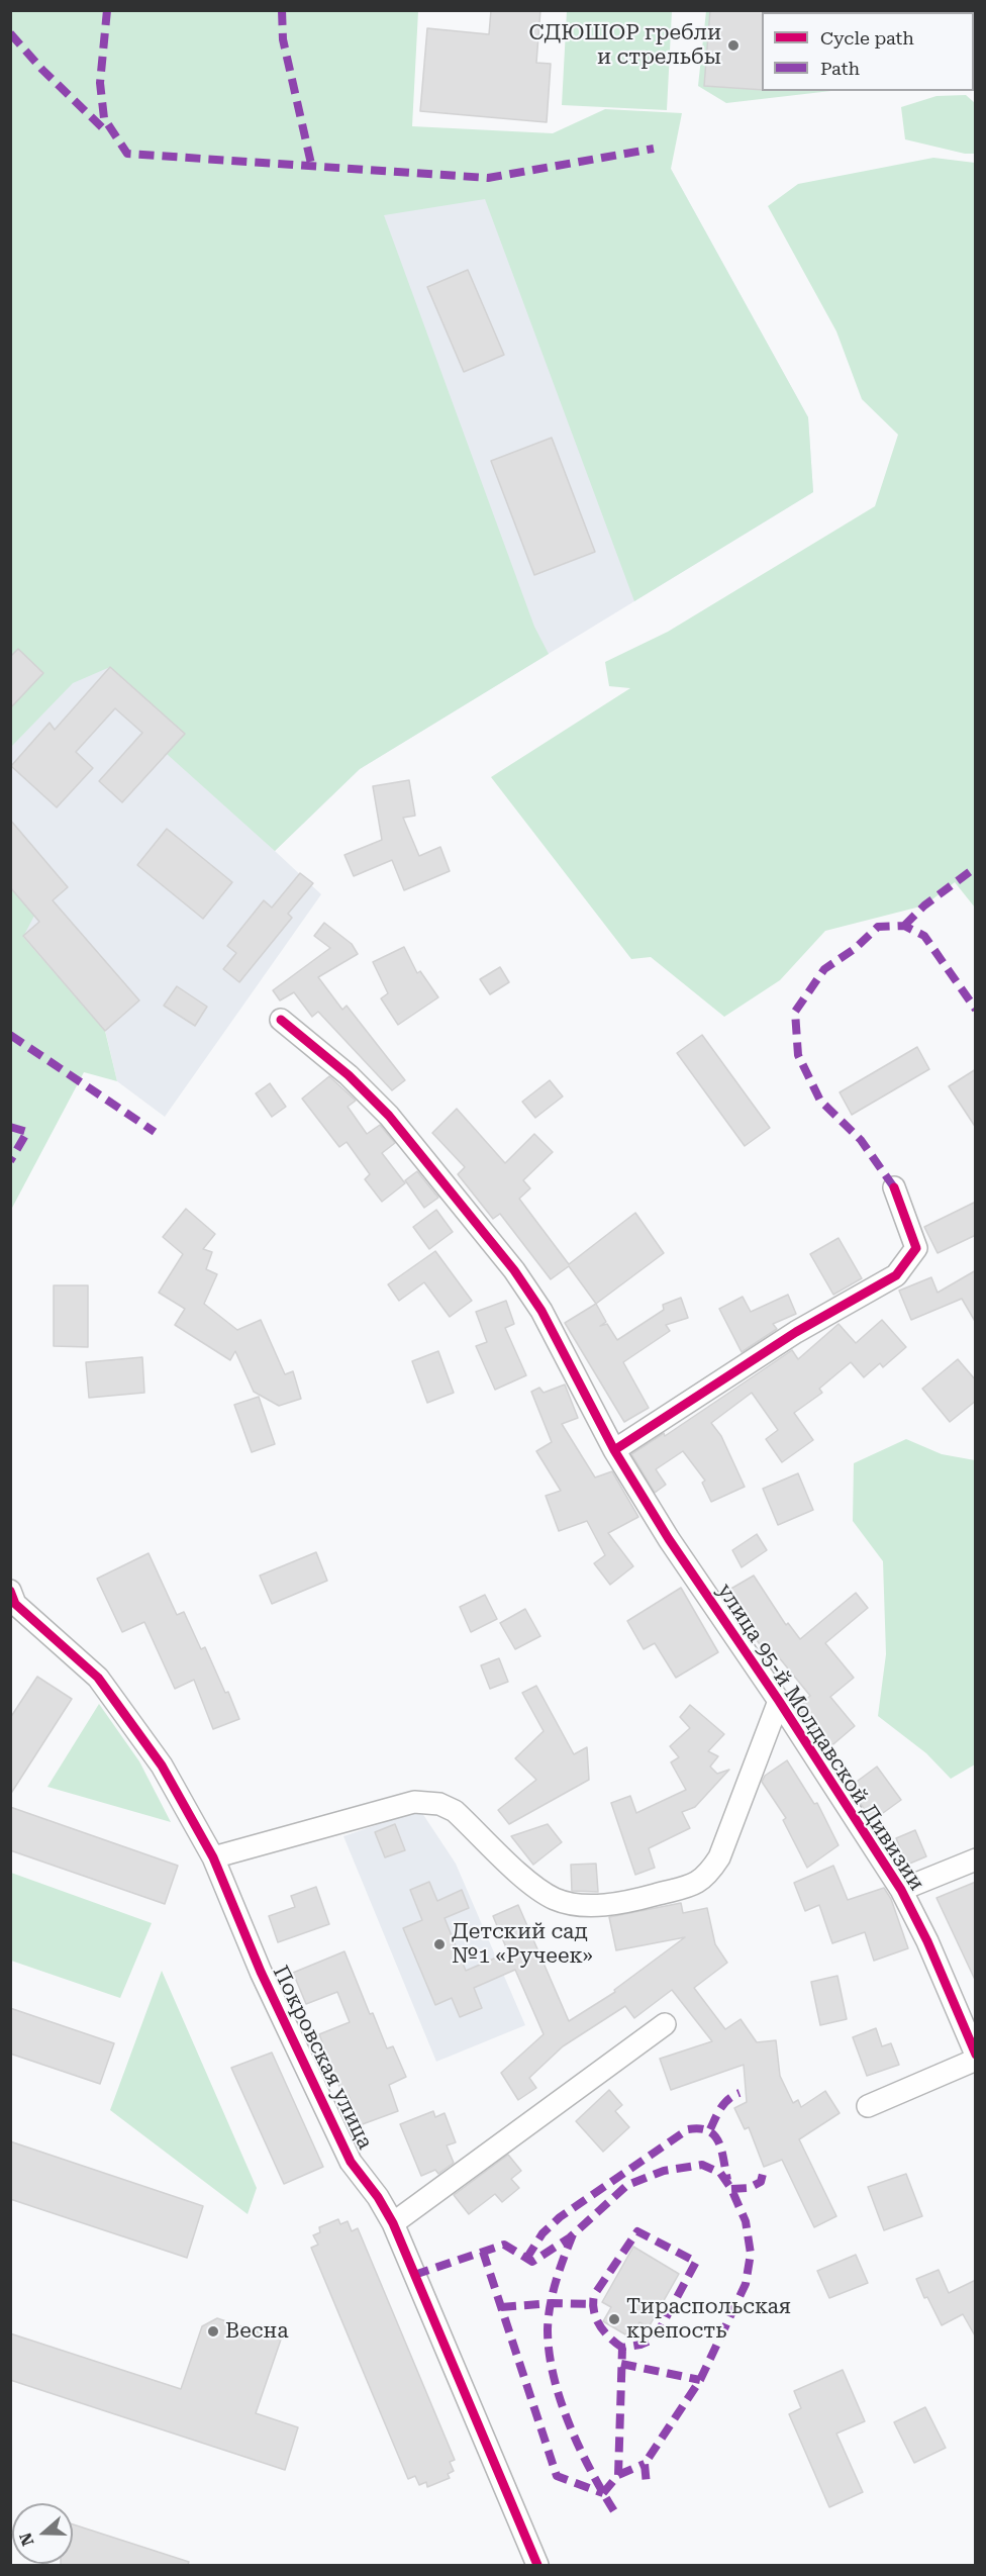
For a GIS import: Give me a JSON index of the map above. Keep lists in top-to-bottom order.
{
  "streets": {
    "street": ["улица 95-й Молдавской Дивизии", "Покровская улица"]
  },
  "places": [
    "СДЮШОР гребли и стрельбы",
    "Детский сад №1 «Ручеек»",
    "Тираспольская крепость",
    "Весна"
  ],
  "legend": ["Cycle path", "Path"],
  "north": "left"
}
